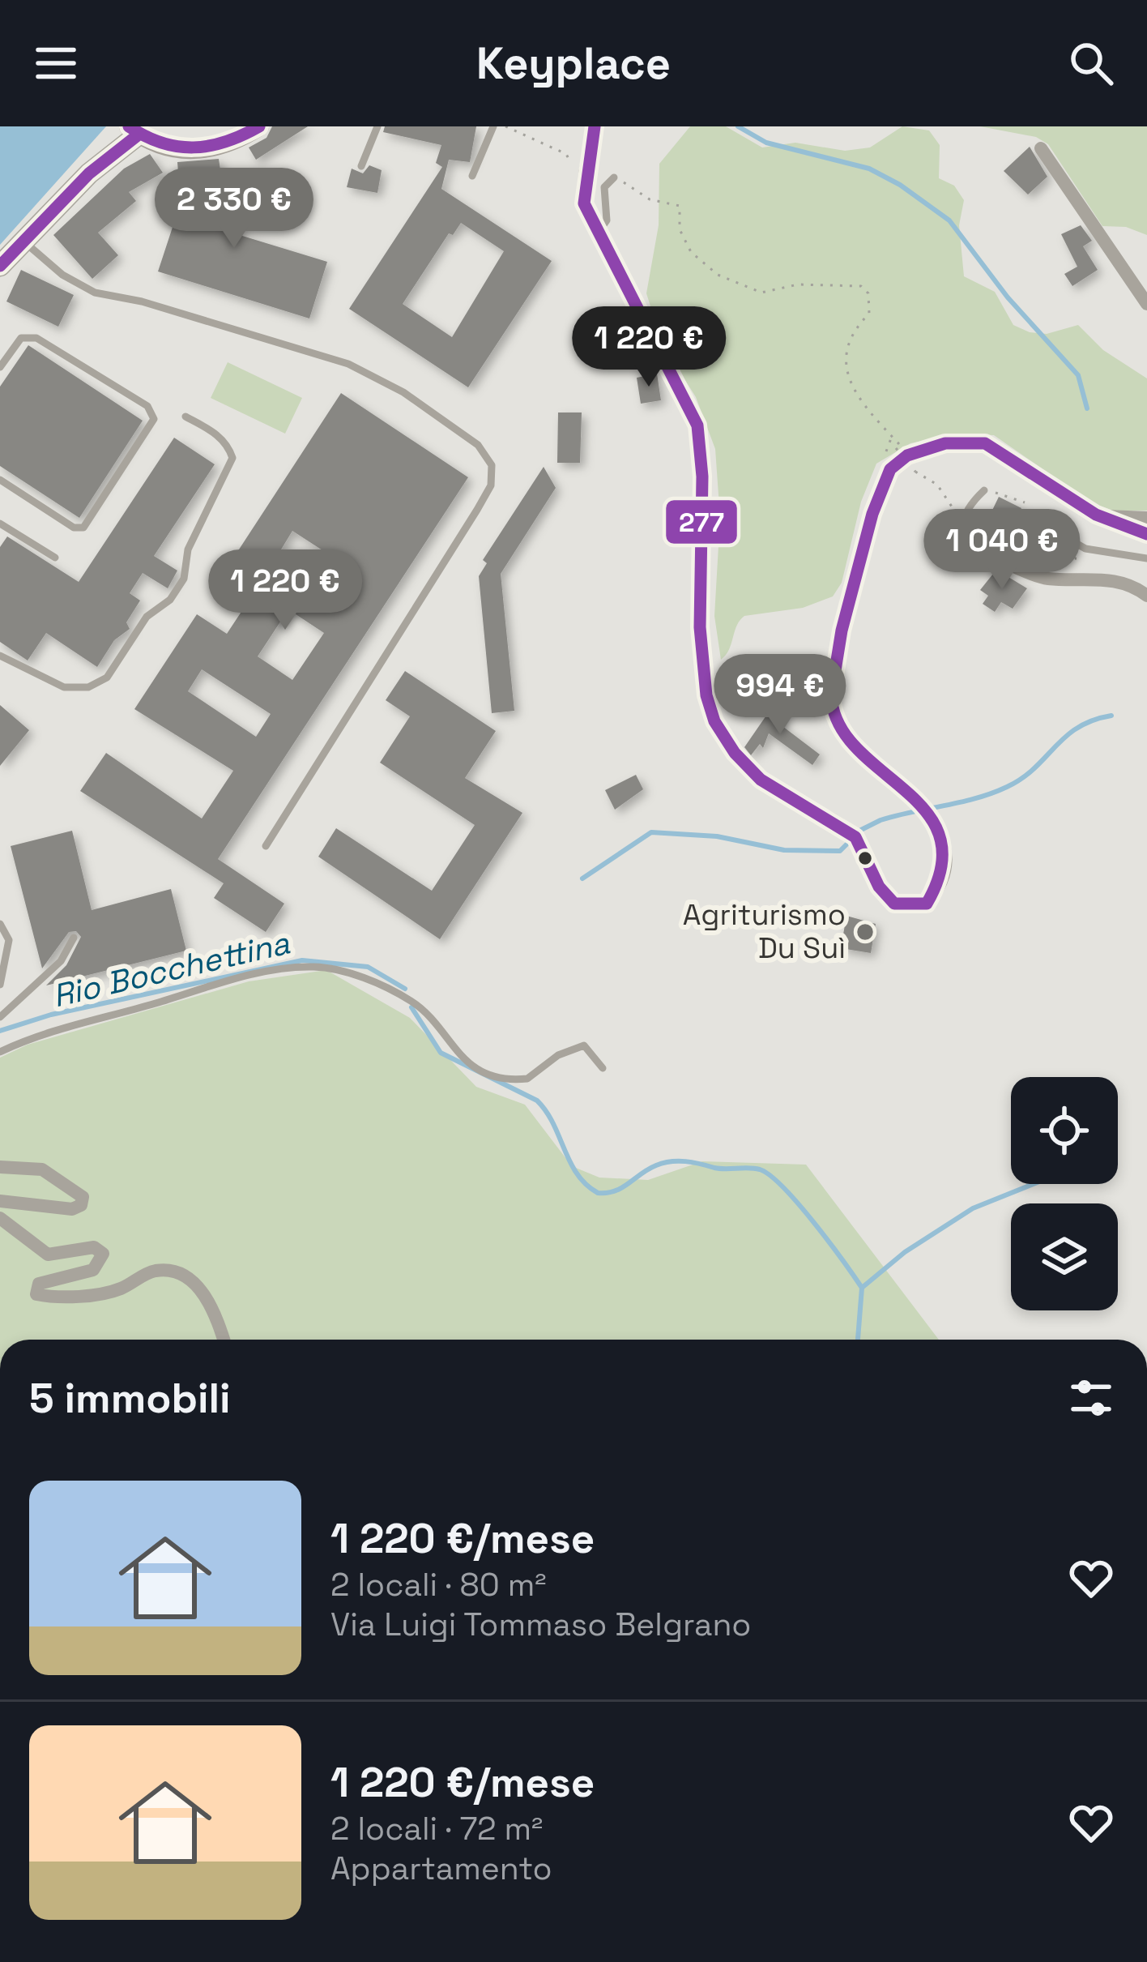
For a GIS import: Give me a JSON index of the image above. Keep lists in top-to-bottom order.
{
  "water": ["Rio Bocchettina"],
  "places": ["Agriturismo Du Suì"],
  "lines": ["transit line 277"],
  "page": {
    "header": "Keyplace",
    "price": [
      "2 330 €",
      "1 220 €",
      "1 040 €",
      "1 220 €",
      "994 €"
    ],
    "heading": "5 immobili",
    "list": [
      {
        "name": "1 220 €/mese",
        "note": "2 locali · 80 m² · Via Luigi Tommaso Belgrano"
      },
      {
        "name": "1 220 €/mese",
        "note": "2 locali · 72 m² · Appartamento"
      }
    ]
  }
}
